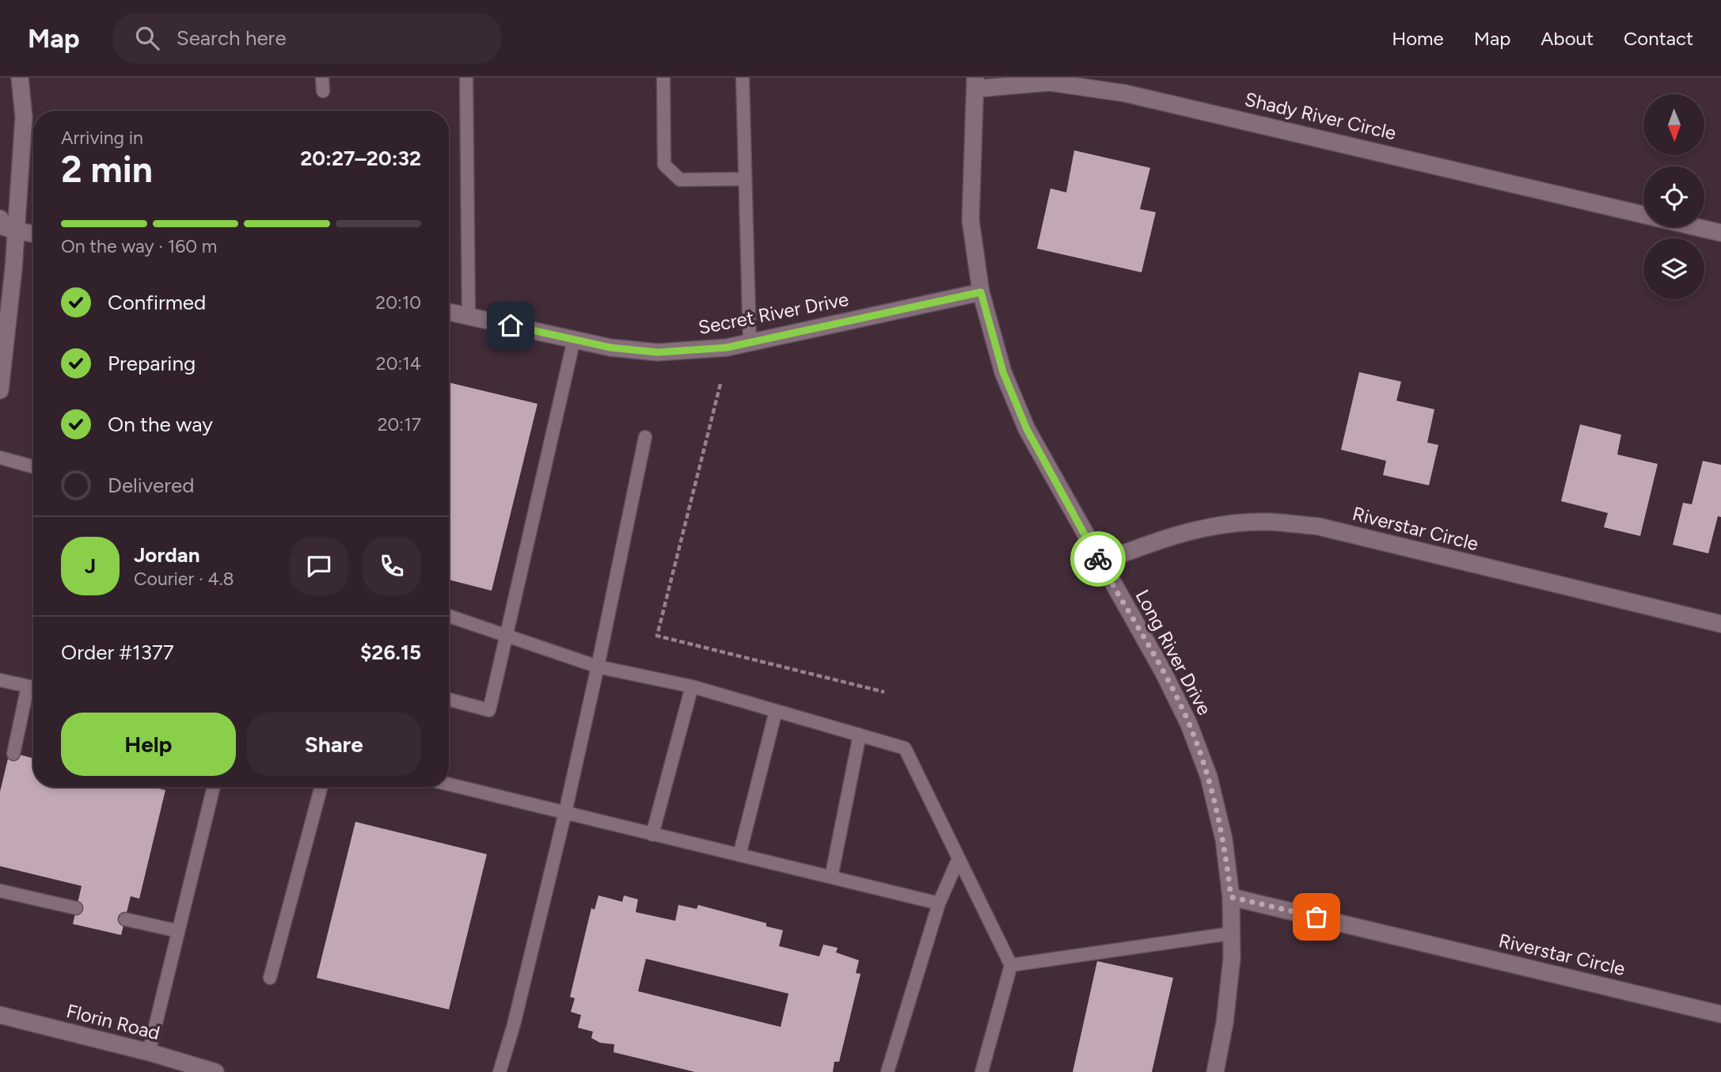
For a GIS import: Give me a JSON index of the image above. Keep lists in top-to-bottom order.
{
  "streets": {
    "street": [
      "Shady River Circle",
      "Secret River Drive",
      "Riverstar Circle",
      "Long River Drive",
      "Florin Road"
    ]
  },
  "crossings": [
    ["Shady River Circle", "Long River Drive"],
    ["Secret River Drive", "Long River Drive"],
    ["Riverstar Circle", "Long River Drive"]
  ],
  "north": "bottom",
  "page": {
    "header": "Map",
    "search": "Search here",
    "nav": [
      "Home",
      "Map",
      "About",
      "Contact"
    ],
    "heading": ["2 min", "Arriving in", "20:27–20:32"],
    "panel": [
      "Jordan",
      "Courier · 4.8",
      "Order #1377",
      "$26.15"
    ],
    "bar": "On the way · 160 m",
    "list": [
      ["Confirmed", "20:10"],
      ["Preparing", "20:14"],
      ["On the way", "20:17"],
      "Delivered"
    ],
    "round": "J",
    "buttons": ["Help", "Share"]
  }
}
